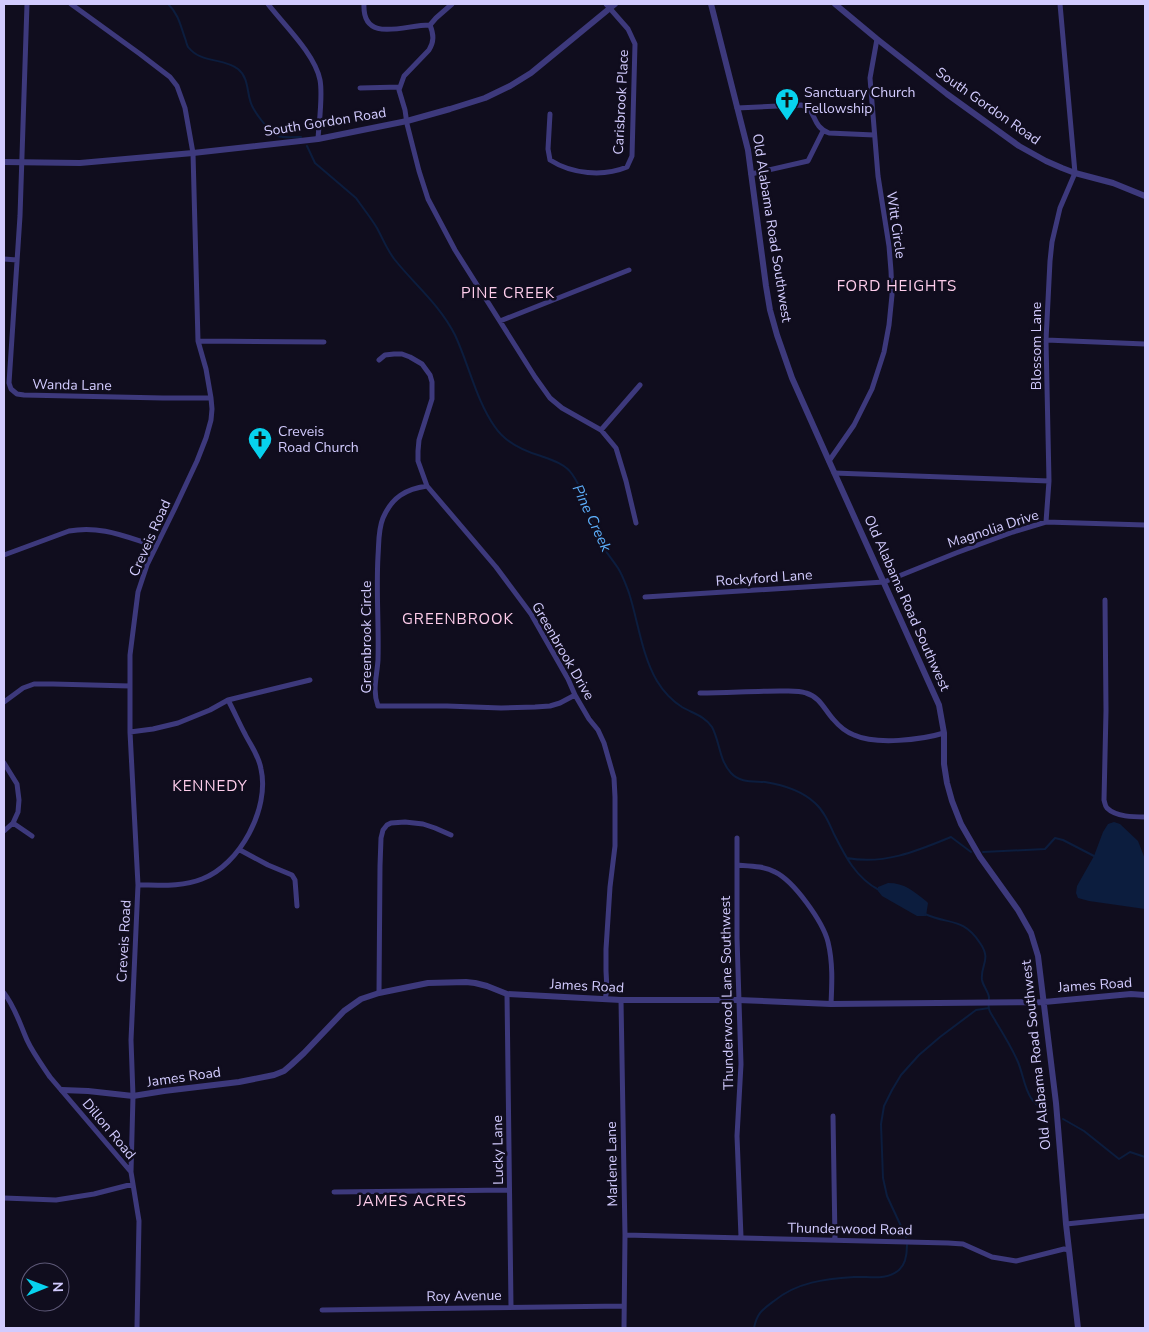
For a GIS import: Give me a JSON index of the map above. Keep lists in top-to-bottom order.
{
  "streets": {
    "street": [
      "Carisbrook Place",
      "South Gordon Road",
      "Witt Circle",
      "Old Alabama Road Southwest",
      "Blossom Lane",
      "Wanda Lane",
      "Magnolia Drive",
      "Creveis Road",
      "Rockyford Lane",
      "Greenbrook Circle",
      "Greenbrook Drive",
      "James Road",
      "Thunderwood Lane Southwest",
      "Dillon Road",
      "Lucky Lane",
      "Marlene Lane",
      "Thunderwood Road",
      "Roy Avenue"
    ]
  },
  "crossings": [
    ["Carisbrook Place", "South Gordon Road"],
    ["South Gordon Road", "Witt Circle"],
    ["South Gordon Road", "Blossom Lane"],
    ["South Gordon Road", "Wanda Lane"],
    ["South Gordon Road", "Creveis Road"],
    ["Witt Circle", "Old Alabama Road Southwest"],
    ["Old Alabama Road Southwest", "Magnolia Drive"],
    ["Old Alabama Road Southwest", "Rockyford Lane"],
    ["Old Alabama Road Southwest", "James Road"],
    ["Old Alabama Road Southwest", "Thunderwood Road"],
    ["Blossom Lane", "Magnolia Drive"],
    ["Wanda Lane", "Creveis Road"],
    ["Magnolia Drive", "Rockyford Lane"],
    ["Creveis Road", "James Road"],
    ["Creveis Road", "Dillon Road"],
    ["Greenbrook Circle", "Greenbrook Drive"],
    ["Greenbrook Drive", "James Road"],
    ["James Road", "Thunderwood Lane Southwest"],
    ["James Road", "Dillon Road"],
    ["James Road", "Lucky Lane"],
    ["James Road", "Marlene Lane"],
    ["Thunderwood Lane Southwest", "Thunderwood Road"],
    ["Lucky Lane", "Roy Avenue"],
    ["Marlene Lane", "Thunderwood Road"],
    ["Marlene Lane", "Roy Avenue"]
  ],
  "districts": [
    "FORD HEIGHTS",
    "PINE CREEK",
    "GREENBROOK",
    "KENNEDY",
    "JAMES ACRES"
  ],
  "water": ["Pine Creek"],
  "places": {
    "church": ["Sanctuary Church Fellowship", "Creveis Road Church"]
  },
  "north": "right"
}
